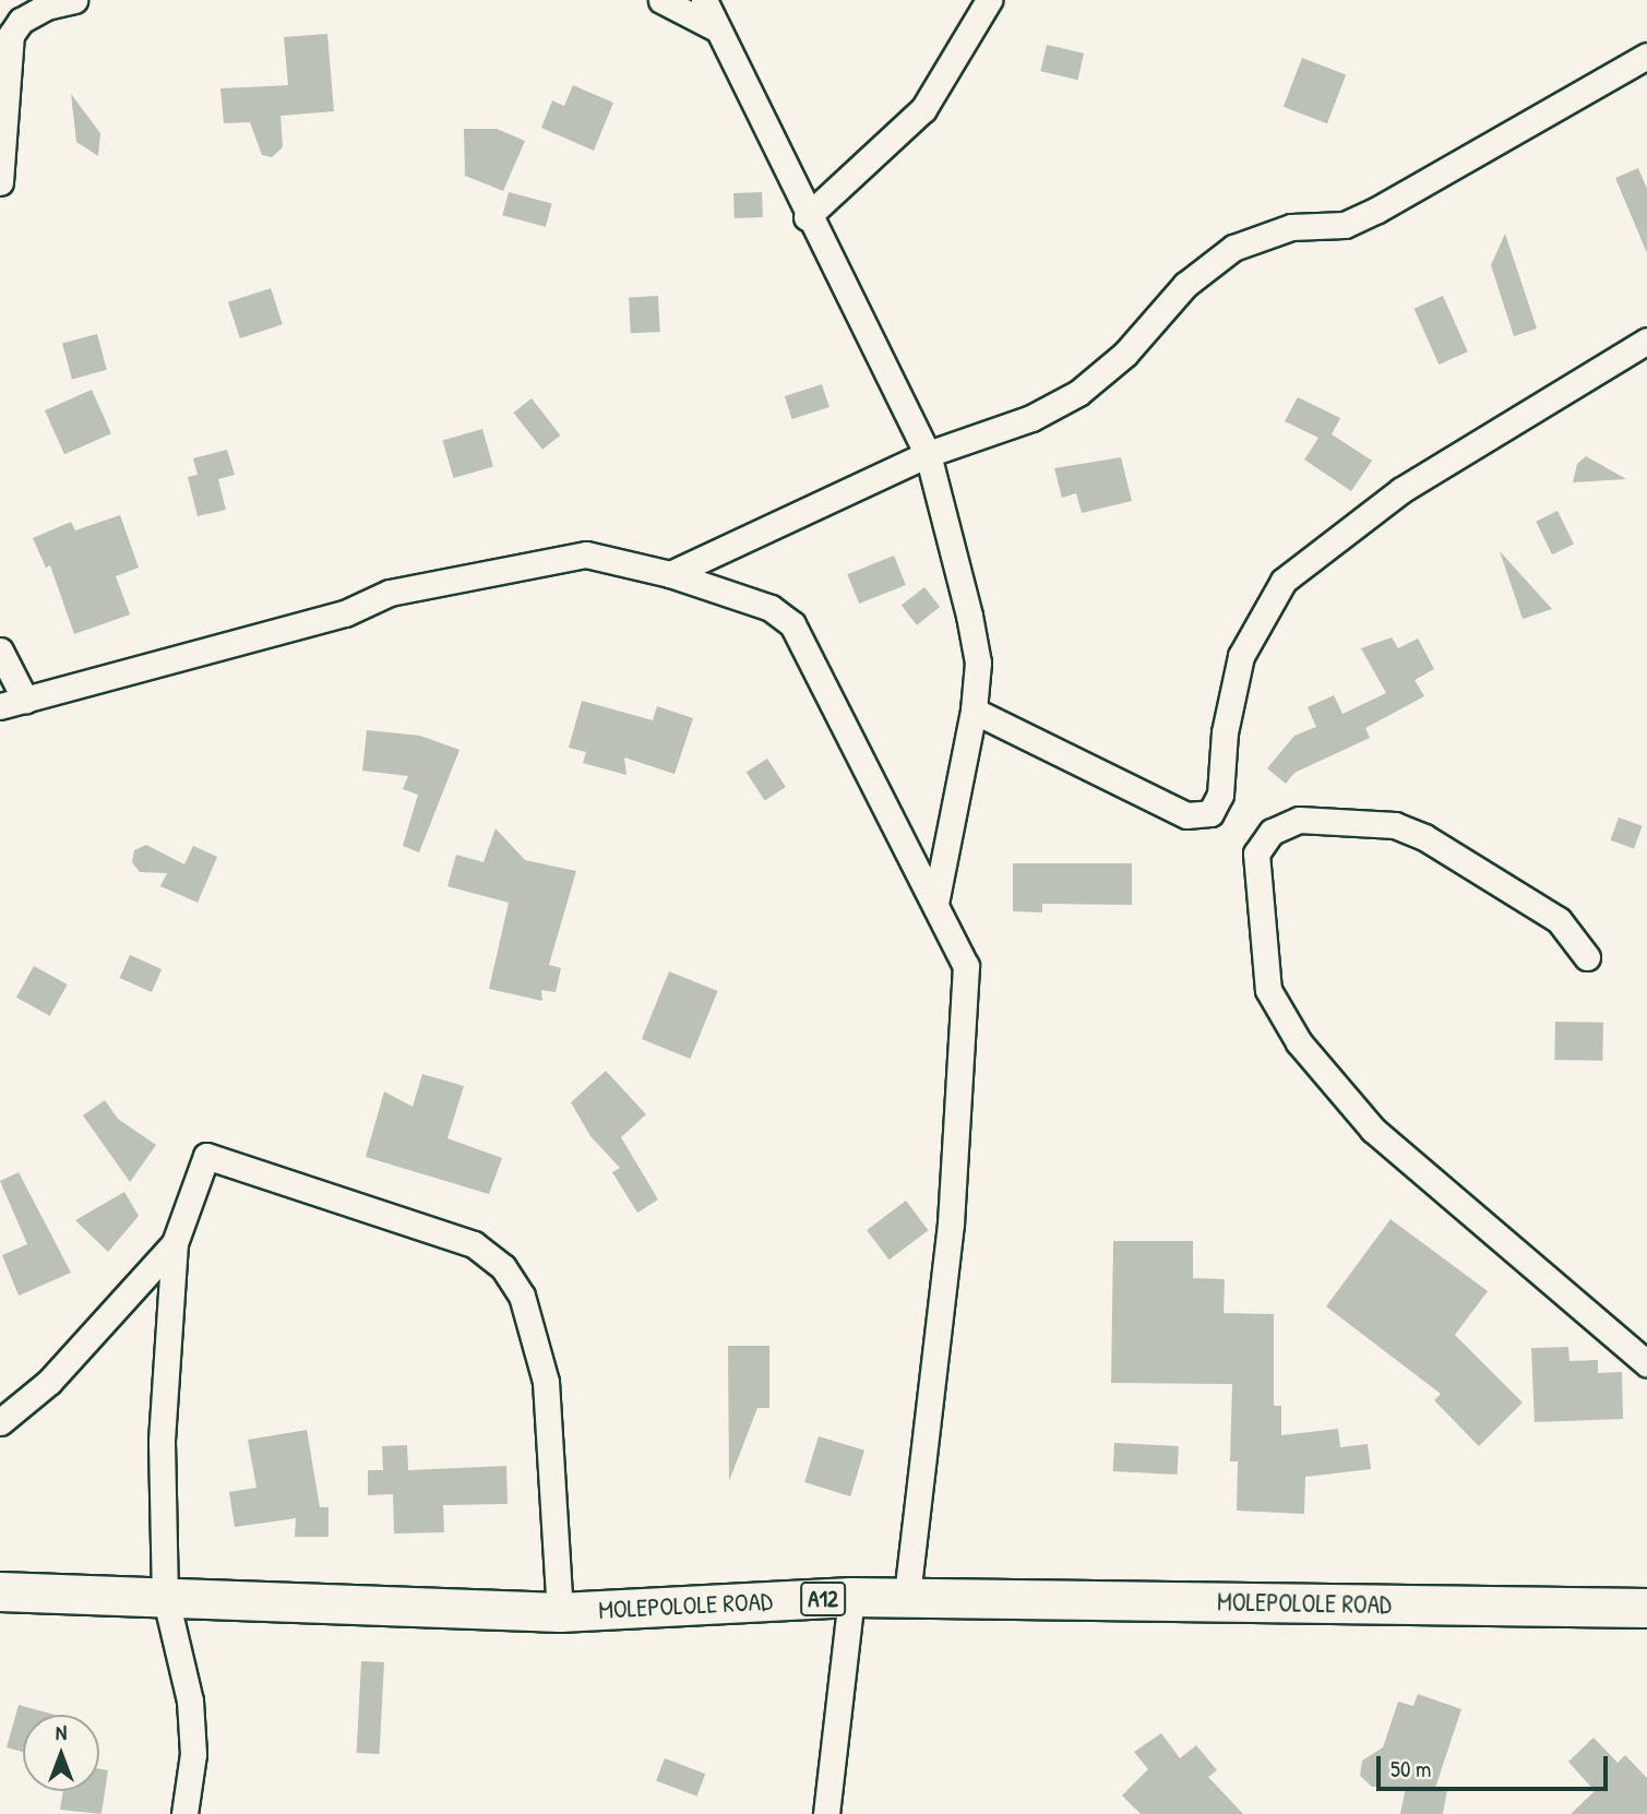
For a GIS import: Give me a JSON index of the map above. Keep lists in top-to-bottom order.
{
  "streets": {
    "main road": ["A12", "MOLEPOLOLE ROAD"]
  },
  "scale_bar": "50 m",
  "north": "top"
}
